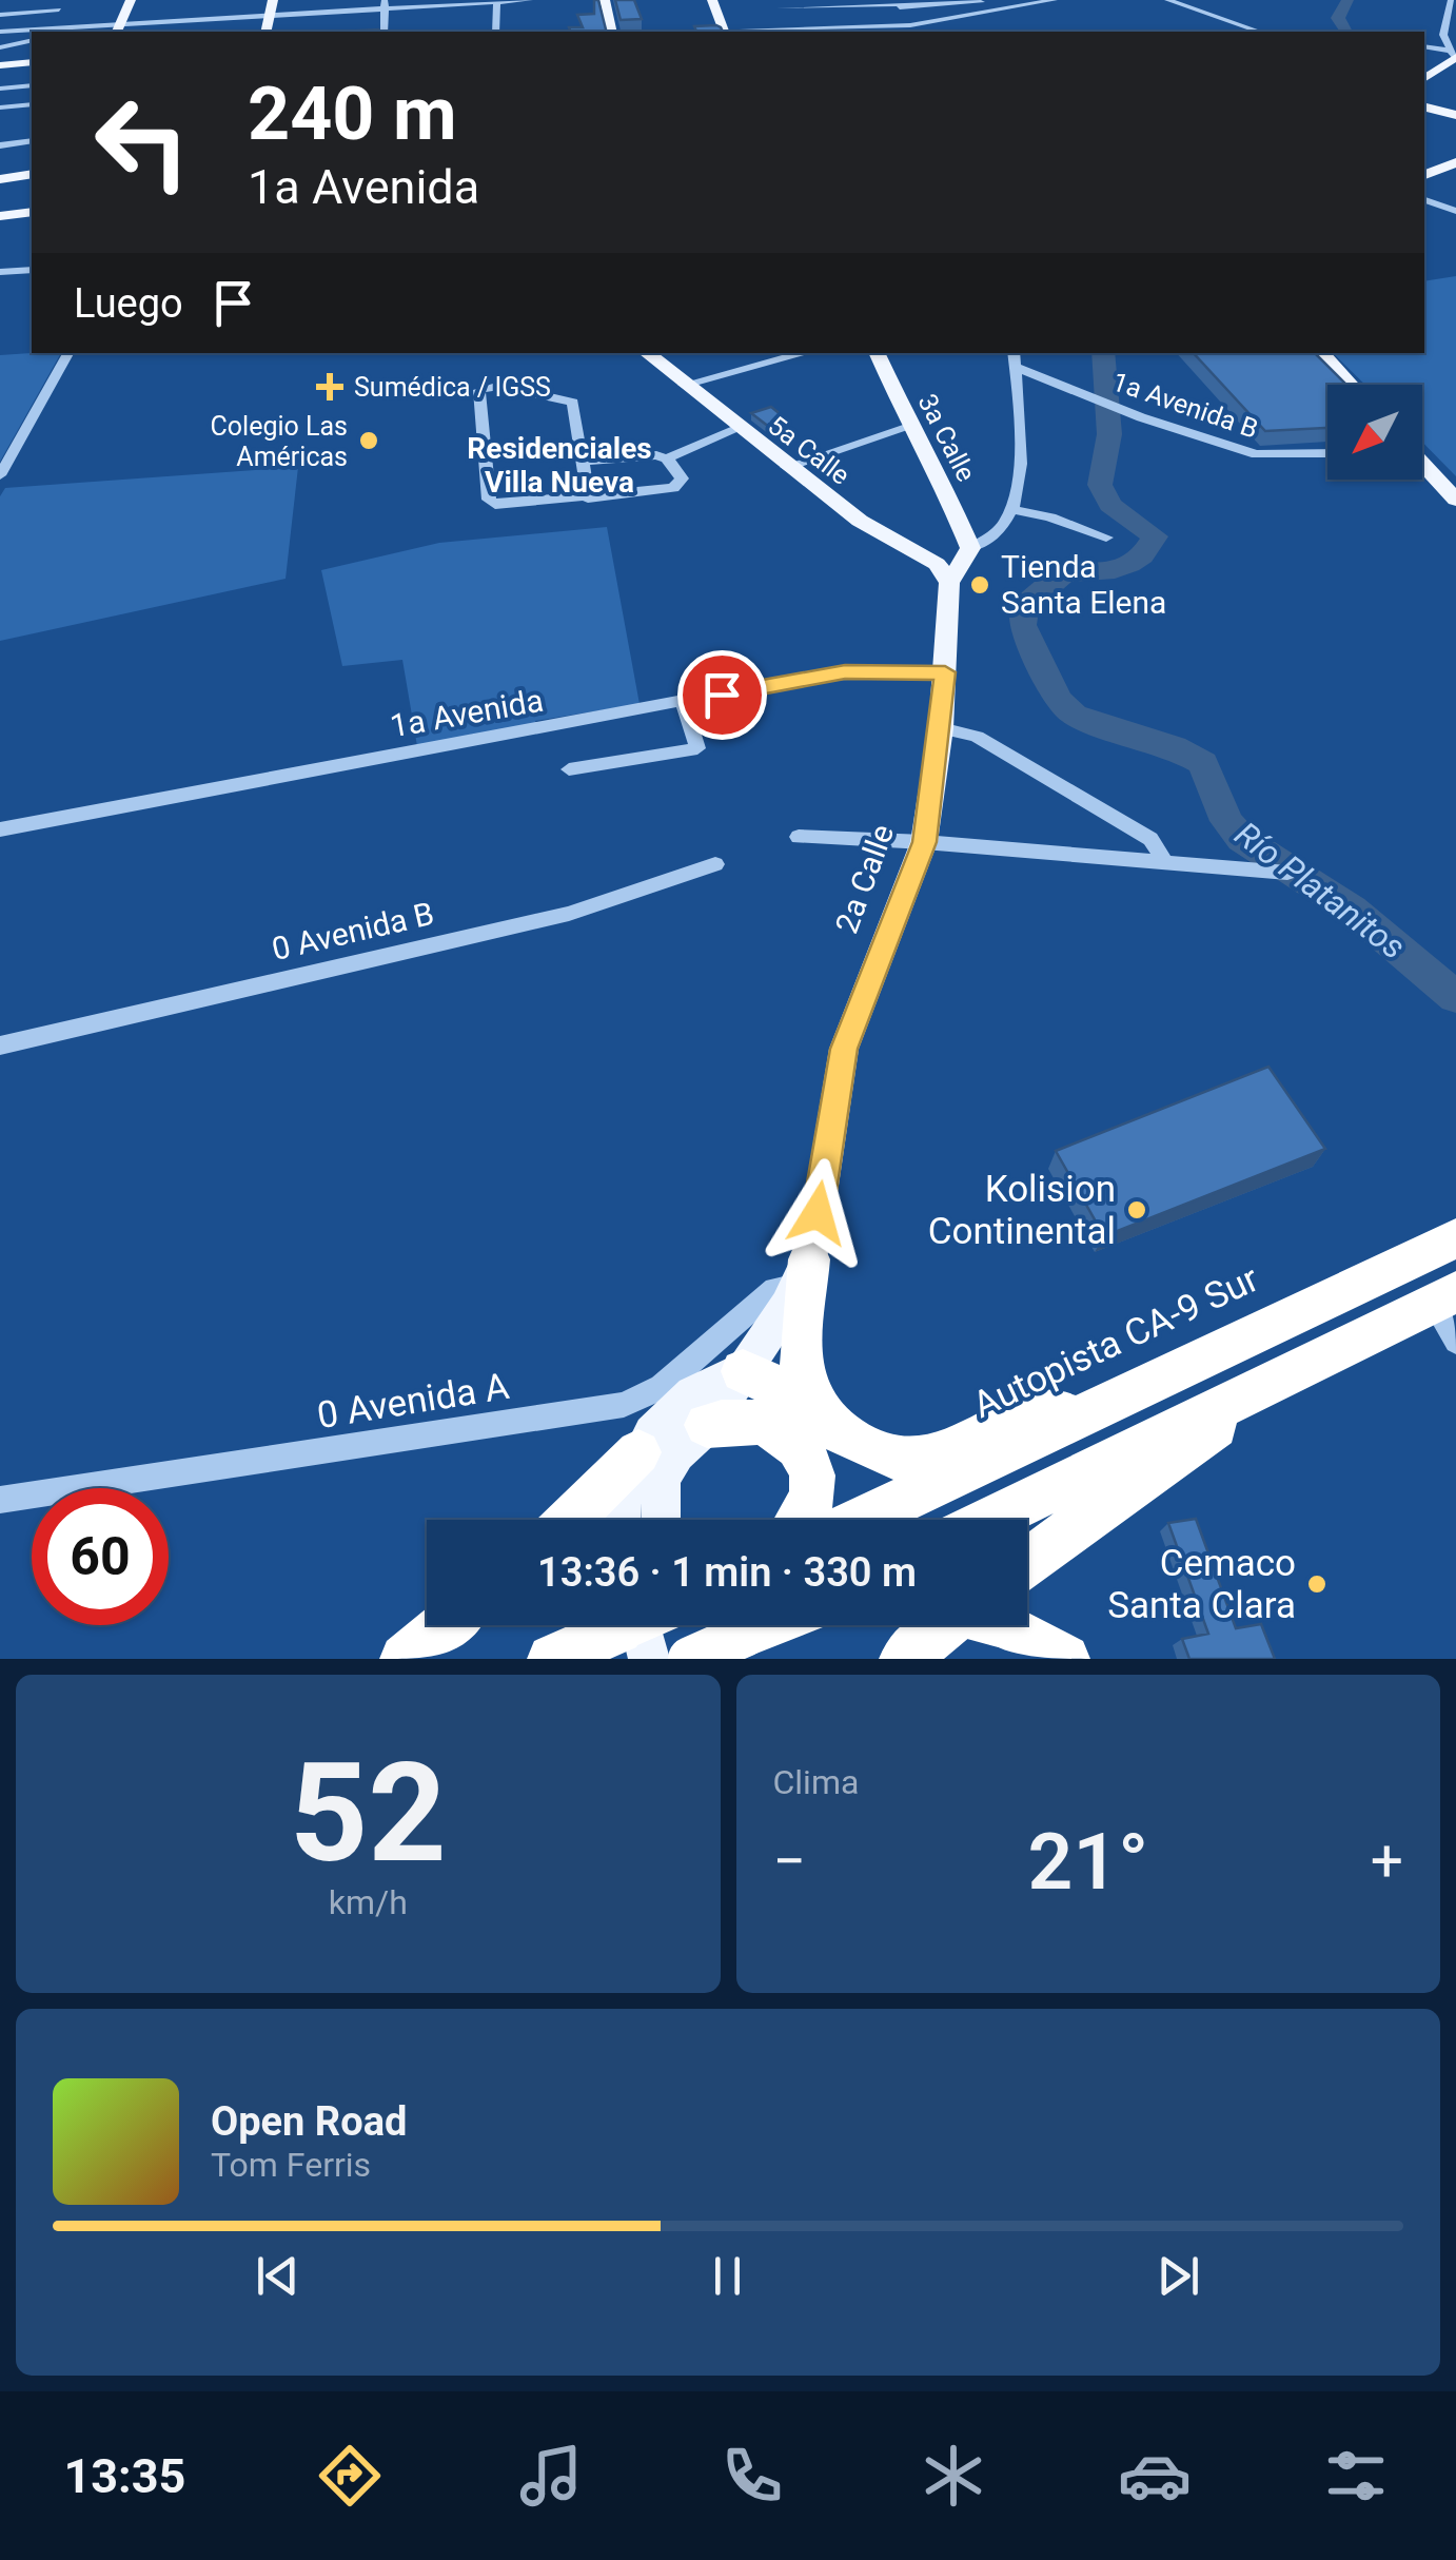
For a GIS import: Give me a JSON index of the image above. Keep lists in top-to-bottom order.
{
  "streets": {
    "highway": ["Autopista CA-9 Sur"],
    "main road": ["3a Calle", "5a Calle", "2a Calle"],
    "street": [
      "1a Avenida B",
      "1a Avenida",
      "0 Avenida B",
      "0 Avenida A"
    ]
  },
  "crossings": [
    ["3a Calle", "2a Calle"],
    ["5a Calle", "2a Calle"],
    ["1a Avenida", "2a Calle"],
    ["2a Calle", "0 Avenida A"]
  ],
  "districts": ["Residenciales Villa Nueva"],
  "water": ["Río Platanitos"],
  "places": {
    "health": ["Sumédica / IGSS"],
    "other": [
      "Colegio Las Américas",
      "Tienda Santa Elena",
      "Kolision Continental",
      "Cemaco Santa Clara"
    ]
  },
  "north": "bottom left",
  "page": {
    "turn": ["240 m", "1a Avenida"],
    "then": "Luego",
    "limit": "60",
    "trip": "13:36 · 1 min · 330 m",
    "tile": [
      ["52", "km/h"],
      "Clima"
    ],
    "heat": ["−", "21°", "+"],
    "song": ["Open Road", "Tom Ferris"],
    "tabs": "13:35"
  }
}
